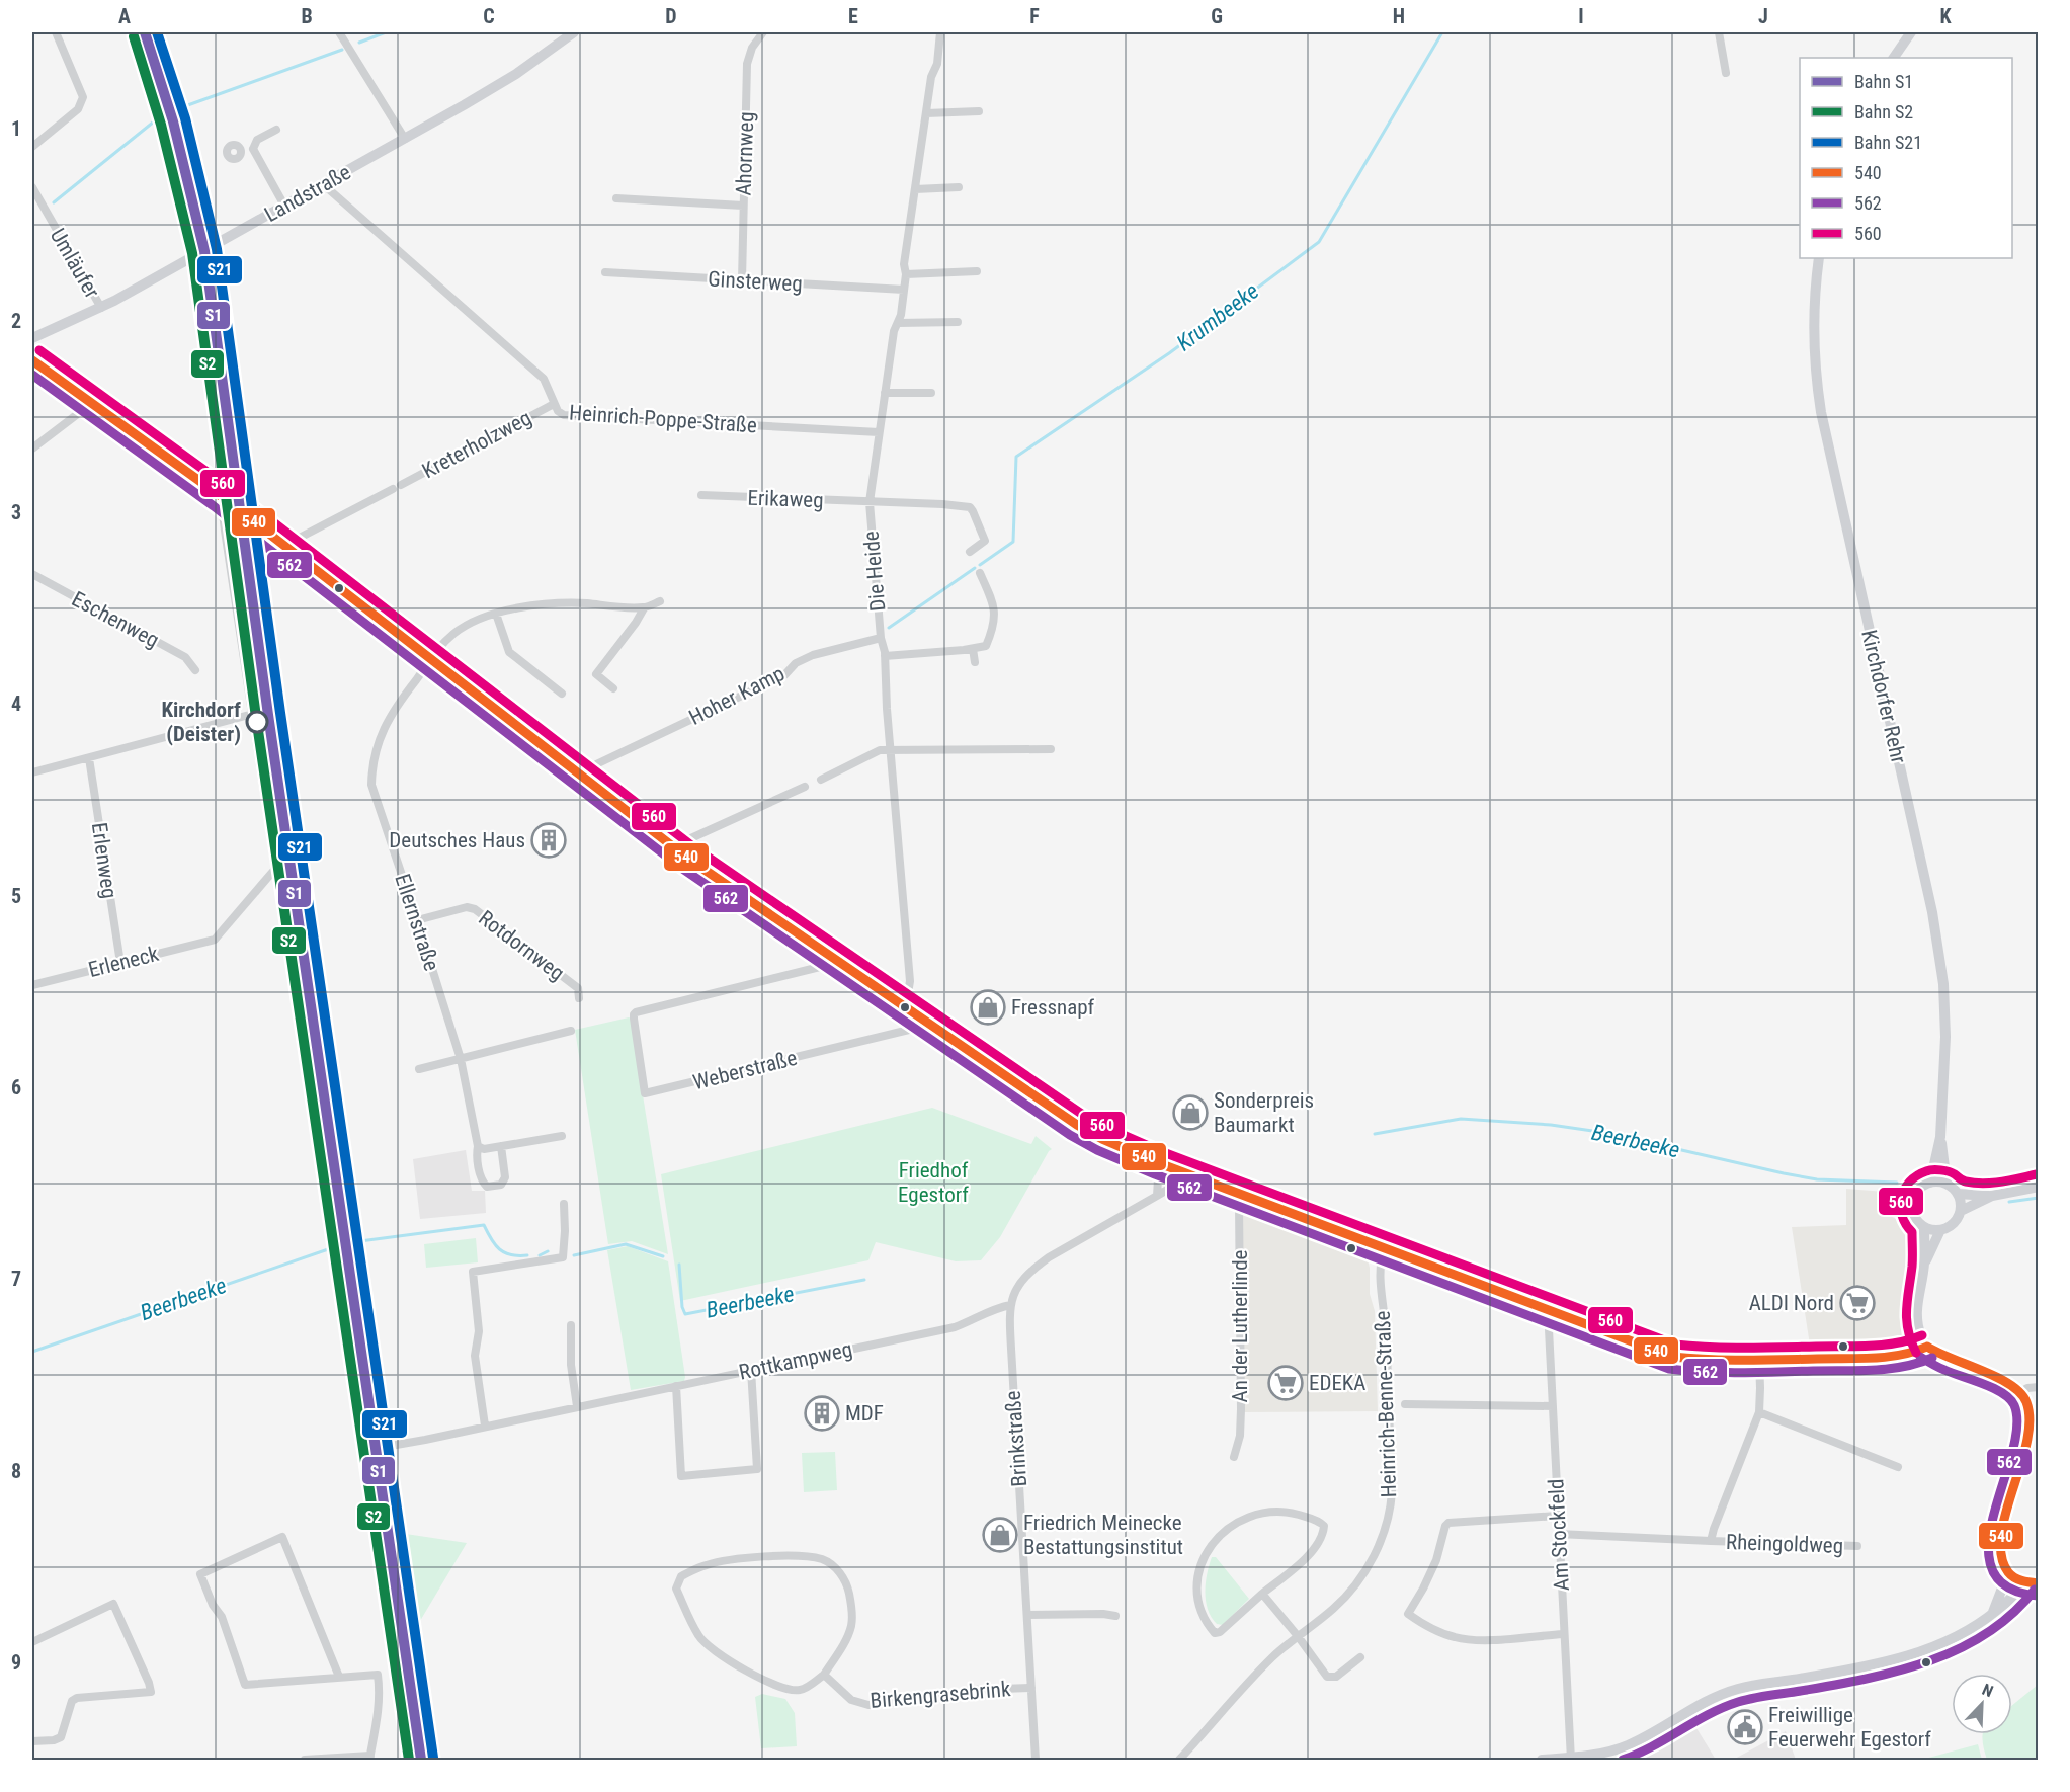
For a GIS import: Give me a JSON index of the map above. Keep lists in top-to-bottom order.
{
  "streets": {
    "main road": ["Landstraße", "Kirchdorfer Rehr"],
    "street": [
      "Ahornweg",
      "Umläufer",
      "Ginsterweg",
      "Heinrich-Poppe-Straße",
      "Kreterholzweg",
      "Erikaweg",
      "Die Heide",
      "Eschenweg",
      "Hoher Kamp",
      "Erlenweg",
      "Ellernstraße",
      "Rotdornweg",
      "Erleneck",
      "Weberstraße",
      "An der Lutherlinde",
      "Rottkampweg",
      "Heinrich-Benne-Straße",
      "Brinkstraße",
      "Am Stockfeld",
      "Rheingoldweg",
      "Birkengrasebrink"
    ]
  },
  "crossings": [
    ["Ahornweg", "Ginsterweg"],
    ["Landstraße", "Umläufer"],
    ["Landstraße", "Heinrich-Poppe-Straße"],
    ["Ginsterweg", "Die Heide"],
    ["Heinrich-Poppe-Straße", "Kreterholzweg"],
    ["Heinrich-Poppe-Straße", "Die Heide"],
    ["Erikaweg", "Die Heide"],
    ["Die Heide", "Hoher Kamp"],
    ["Erlenweg", "Erleneck"],
    ["Ellernstraße", "Rotdornweg"],
    ["Rottkampweg", "Brinkstraße"],
    ["Brinkstraße", "Birkengrasebrink"],
    ["Am Stockfeld", "Rheingoldweg"]
  ],
  "water": ["Krumbeeke", "Beerbeeke"],
  "parks": ["Friedhof Egestorf"],
  "places": {
    "other": ["Kirchdorf (Deister)"],
    "building": ["Deutsches Haus", "MDF"],
    "shop": ["Fressnapf", "Sonderpreis Baumarkt", "Friedrich Meinecke Bestattungsinstitut"],
    "supermarket": ["ALDI Nord", "EDEKA"],
    "public building": ["Freiwillige Feuerwehr Egestorf"]
  },
  "lines": [
    "rail line S1",
    "rail line S21",
    "rail line S2",
    "transit line 560",
    "transit line 540",
    "transit line 562"
  ],
  "legend": [
    "Bahn S1",
    "Bahn S2",
    "Bahn S21",
    "540",
    "562",
    "560"
  ],
  "north": "top right",
  "grid": {
    "columns": [
      "A",
      "B",
      "C",
      "D",
      "E",
      "F",
      "G",
      "H",
      "I",
      "J",
      "K"
    ],
    "rows": [
      "1",
      "2",
      "3",
      "4",
      "5",
      "6",
      "7",
      "8",
      "9"
    ]
  }
}
